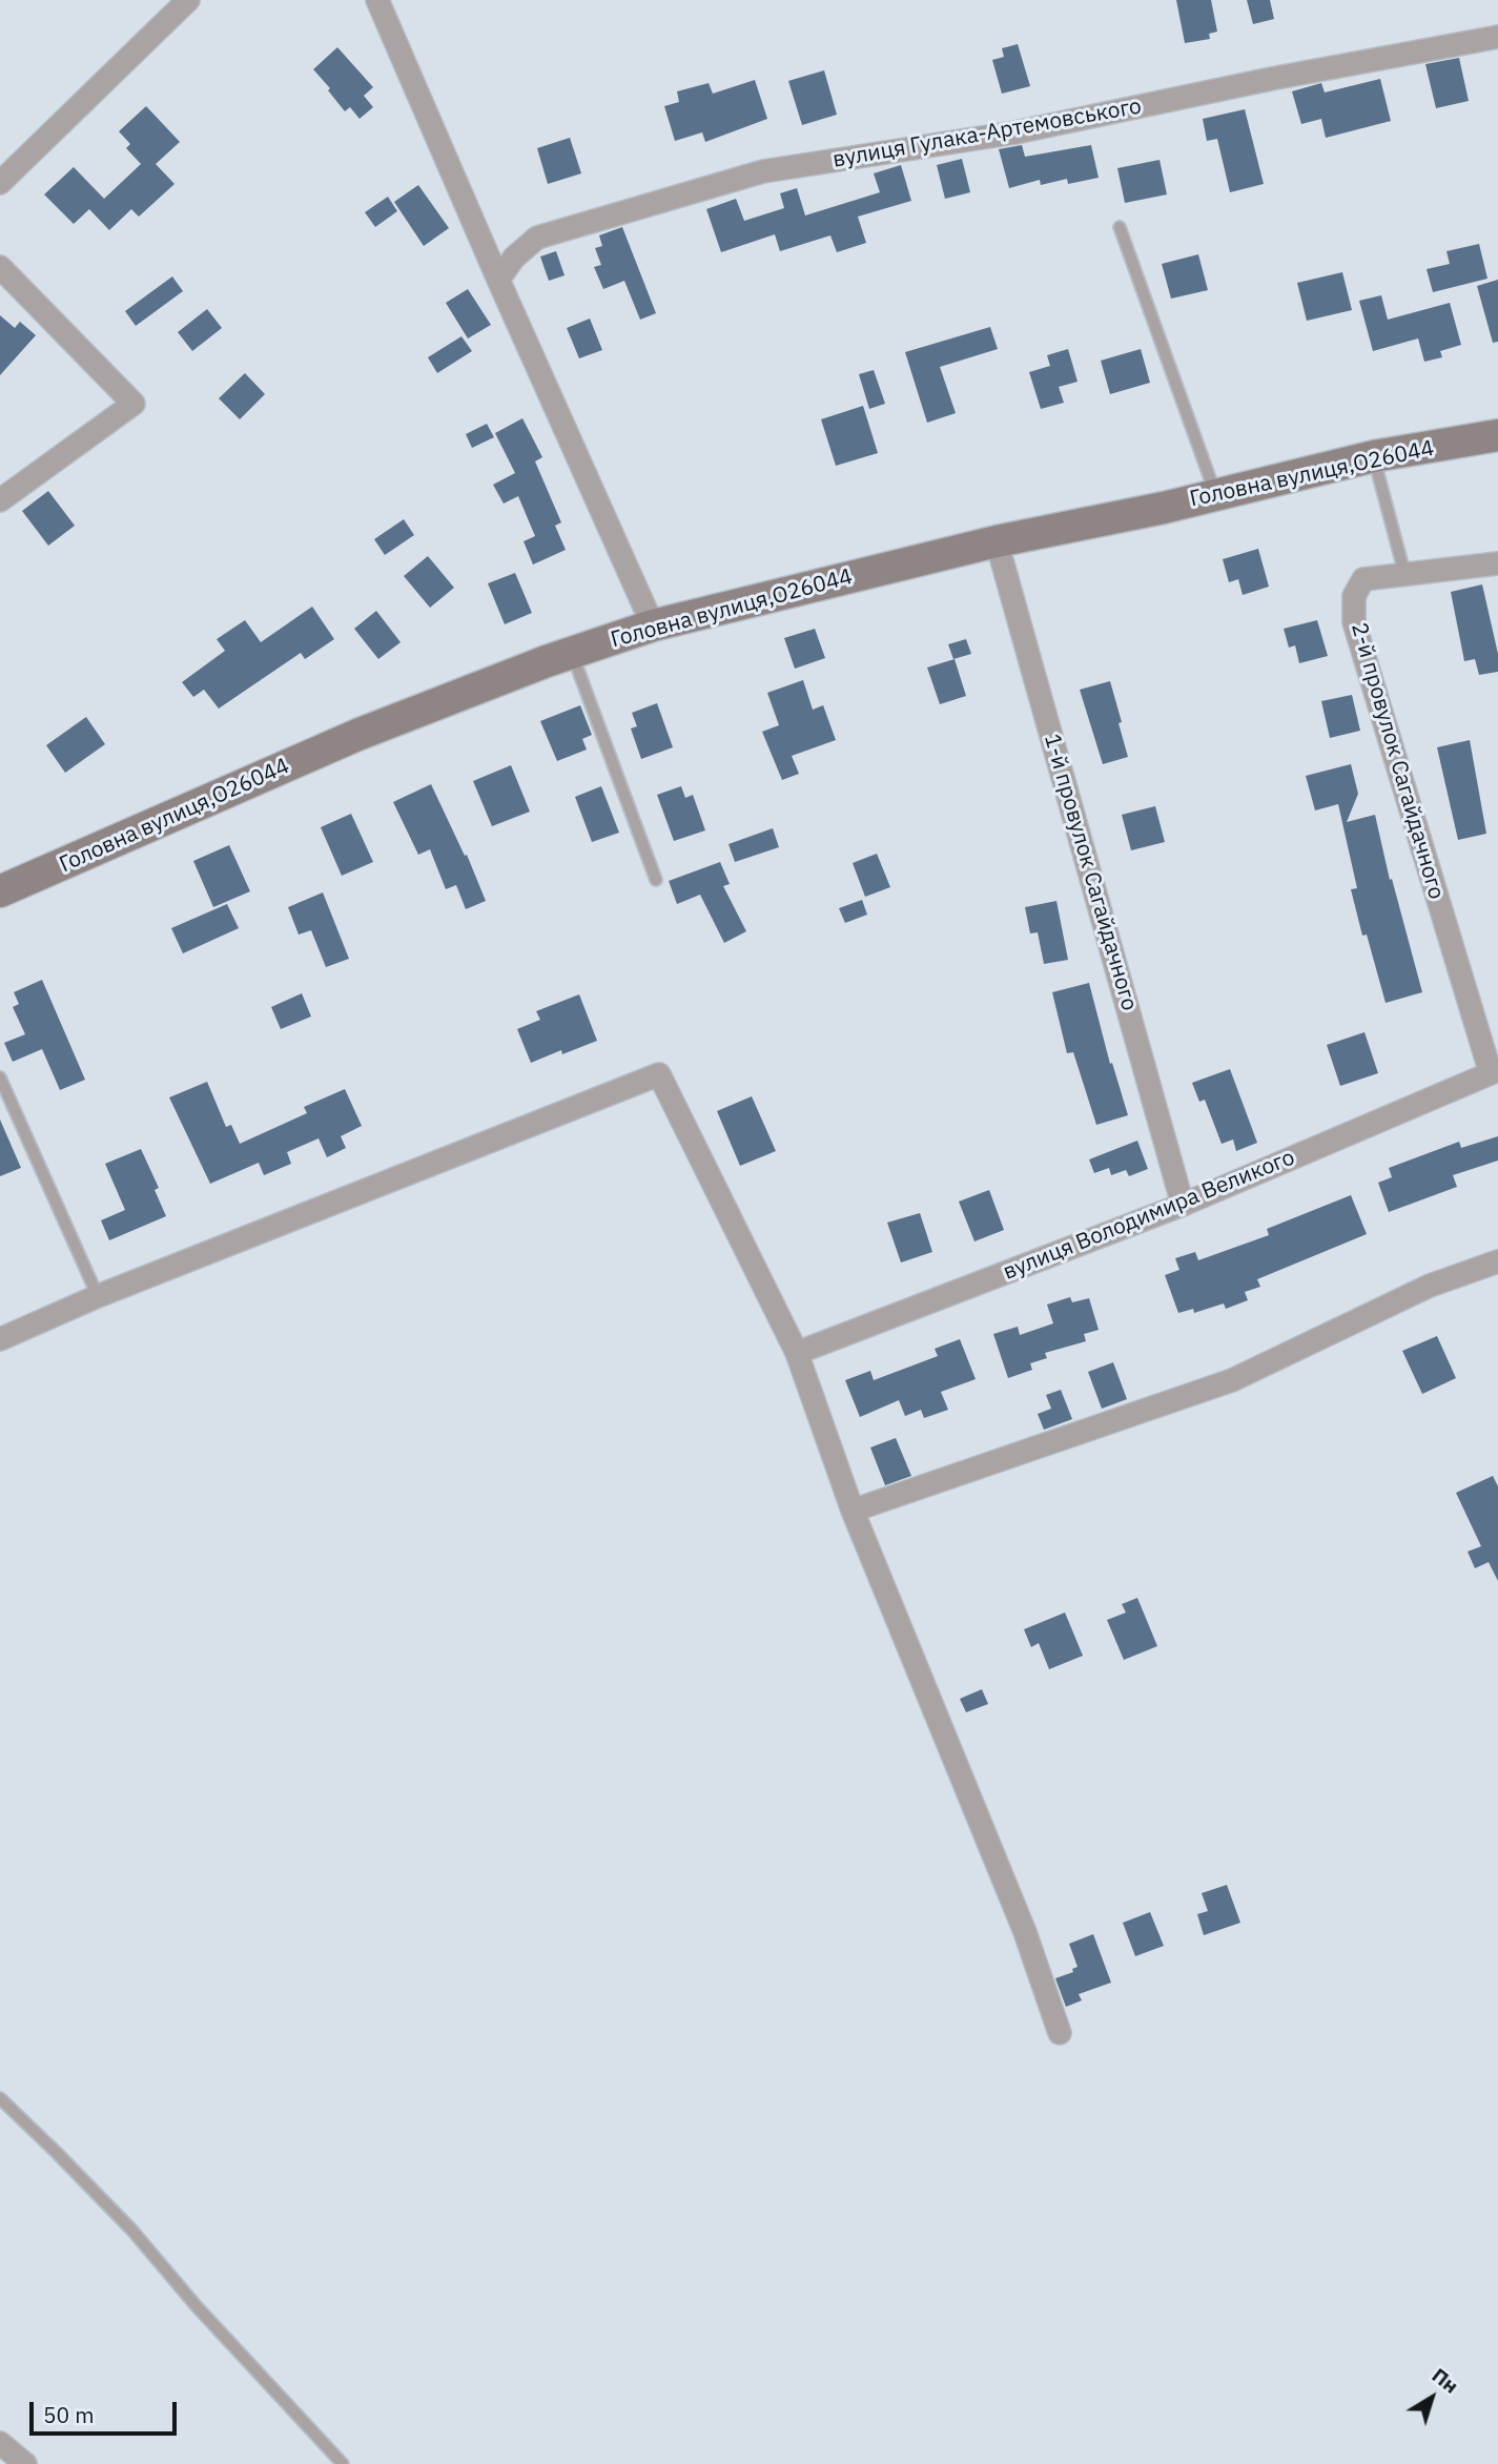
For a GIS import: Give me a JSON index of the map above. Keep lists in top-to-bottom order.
{
  "streets": {
    "main road": ["Головна вулиця,О26044"],
    "street": [
      "вулиця Гулака-Артемовського",
      "2-й провулок Сагайдачного",
      "1-й провулок Сагайдачного",
      "вулиця Володимира Великого"
    ]
  },
  "crossings": [
    ["Головна вулиця,О26044", "1-й провулок Сагайдачного"],
    ["2-й провулок Сагайдачного", "вулиця Володимира Великого"],
    ["1-й провулок Сагайдачного", "вулиця Володимира Великого"]
  ],
  "scale_bar": "50 m",
  "north": "top right"
}
